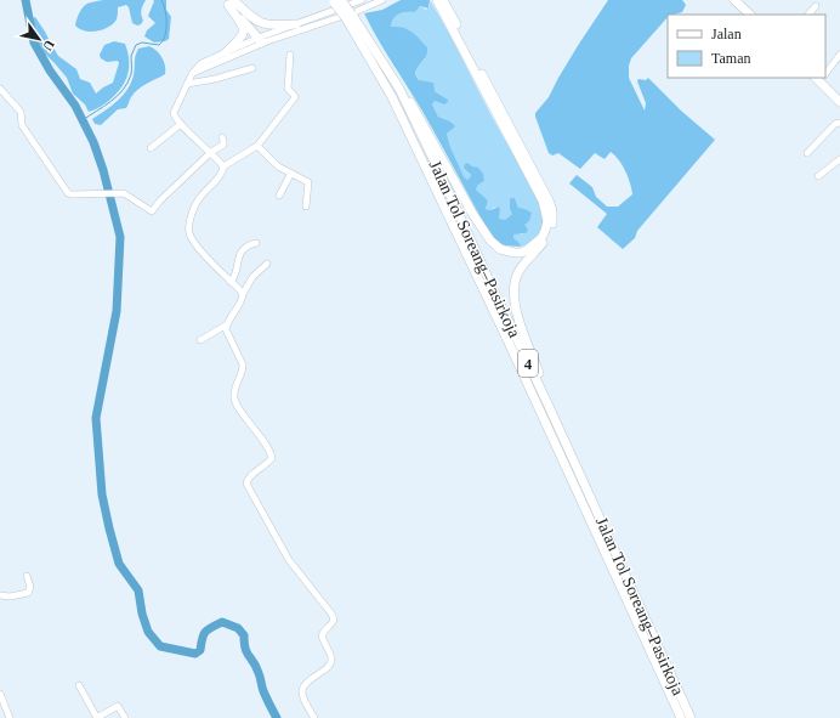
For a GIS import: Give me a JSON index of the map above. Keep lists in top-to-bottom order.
{
  "streets": {
    "highway": ["Jalan Tol Soreang–Pasirkoja", "4"]
  },
  "legend": ["Jalan", "Taman"],
  "north": "bottom right"
}
